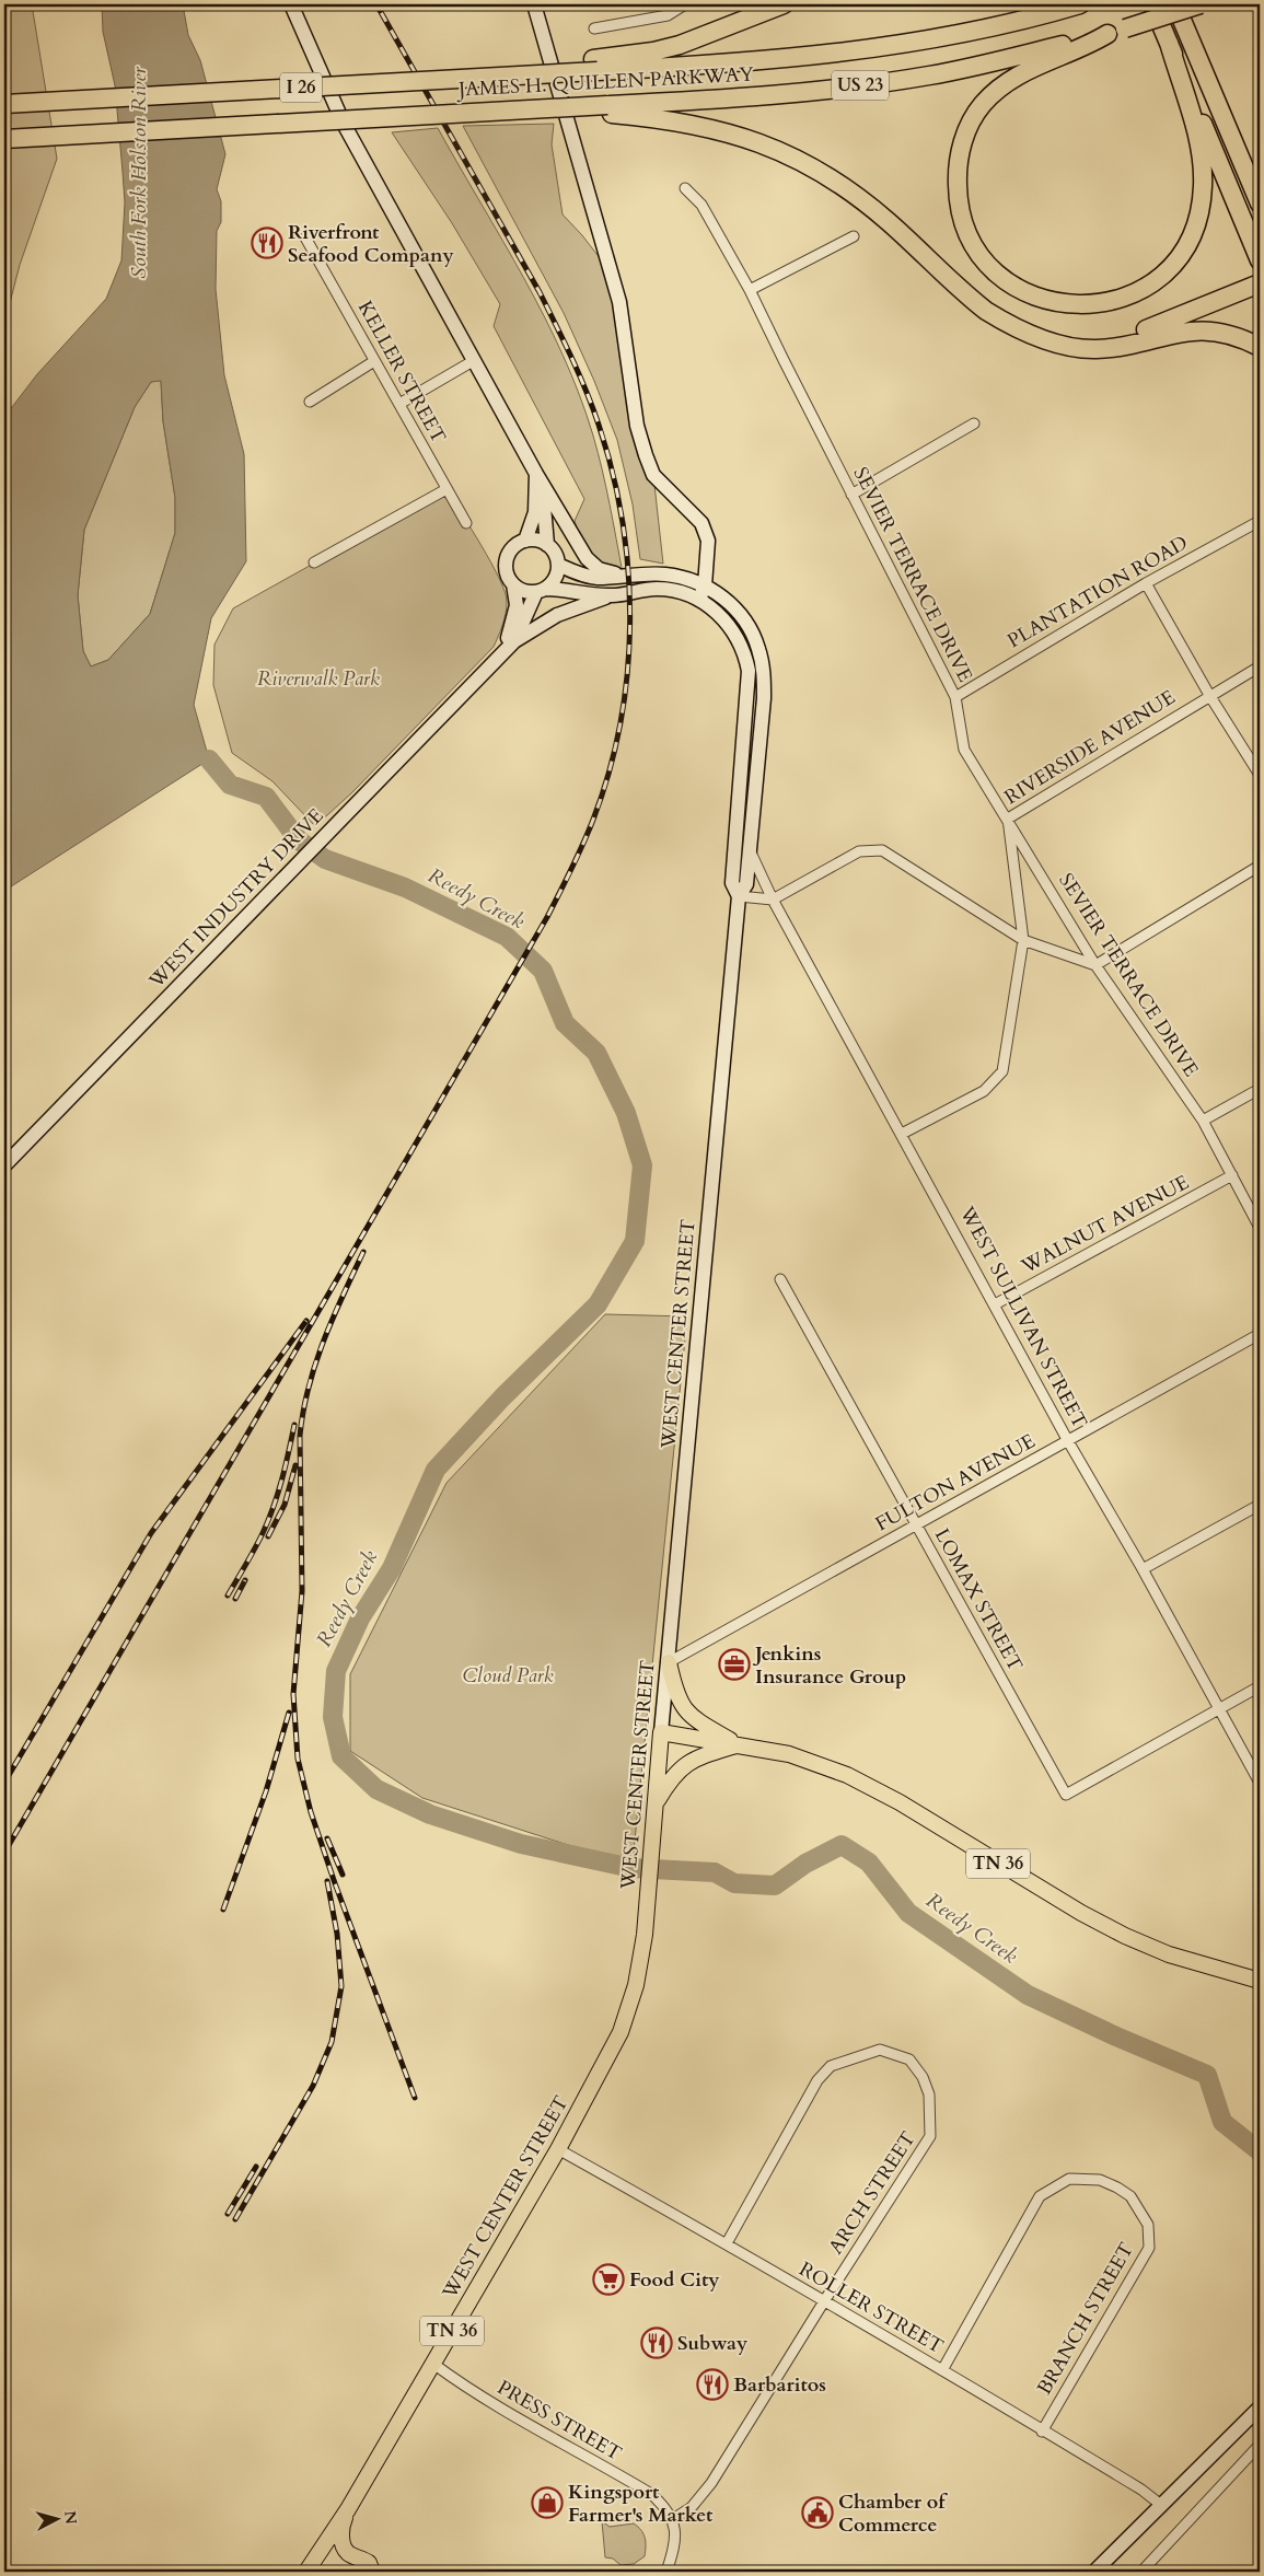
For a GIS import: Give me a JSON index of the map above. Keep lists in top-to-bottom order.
{
  "streets": {
    "highway": ["JAMES H. QUILLEN PARKWAY", "US 23", "I 26"],
    "main road": ["WEST INDUSTRY DRIVE", "WEST CENTER STREET", "TN 36"],
    "street": [
      "KELLER STREET",
      "SEVIER TERRACE DRIVE",
      "PLANTATION ROAD",
      "RIVERSIDE AVENUE",
      "WALNUT AVENUE",
      "WEST SULLIVAN STREET",
      "FULTON AVENUE",
      "LOMAX STREET",
      "ARCH STREET",
      "ROLLER STREET",
      "BRANCH STREET",
      "PRESS STREET"
    ]
  },
  "crossings": [
    ["SEVIER TERRACE DRIVE", "PLANTATION ROAD"],
    ["SEVIER TERRACE DRIVE", "RIVERSIDE AVENUE"],
    ["SEVIER TERRACE DRIVE", "WALNUT AVENUE"],
    ["RIVERSIDE AVENUE", "WEST SULLIVAN STREET"],
    ["WEST INDUSTRY DRIVE", "WEST CENTER STREET"],
    ["WALNUT AVENUE", "WEST SULLIVAN STREET"],
    ["WEST SULLIVAN STREET", "WEST CENTER STREET"],
    ["WEST SULLIVAN STREET", "FULTON AVENUE"],
    ["WEST SULLIVAN STREET", "LOMAX STREET"],
    ["WEST CENTER STREET", "FULTON AVENUE"],
    ["WEST CENTER STREET", "TN 36"],
    ["WEST CENTER STREET", "ROLLER STREET"],
    ["WEST CENTER STREET", "PRESS STREET"],
    ["FULTON AVENUE", "LOMAX STREET"],
    ["ARCH STREET", "ROLLER STREET"],
    ["ARCH STREET", "PRESS STREET"],
    ["ROLLER STREET", "BRANCH STREET"]
  ],
  "water": ["South Fork Holston River", "Reedy Creek"],
  "parks": ["Riverwalk Park", "Cloud Park"],
  "places": {
    "restaurant": ["Riverfront Seafood Company", "Subway", "Barbaritos"],
    "office": ["Jenkins Insurance Group"],
    "supermarket": ["Food City"],
    "shop": ["Kingsport Farmer's Market"],
    "public building": ["Chamber of Commerce"]
  },
  "north": "right"
}
